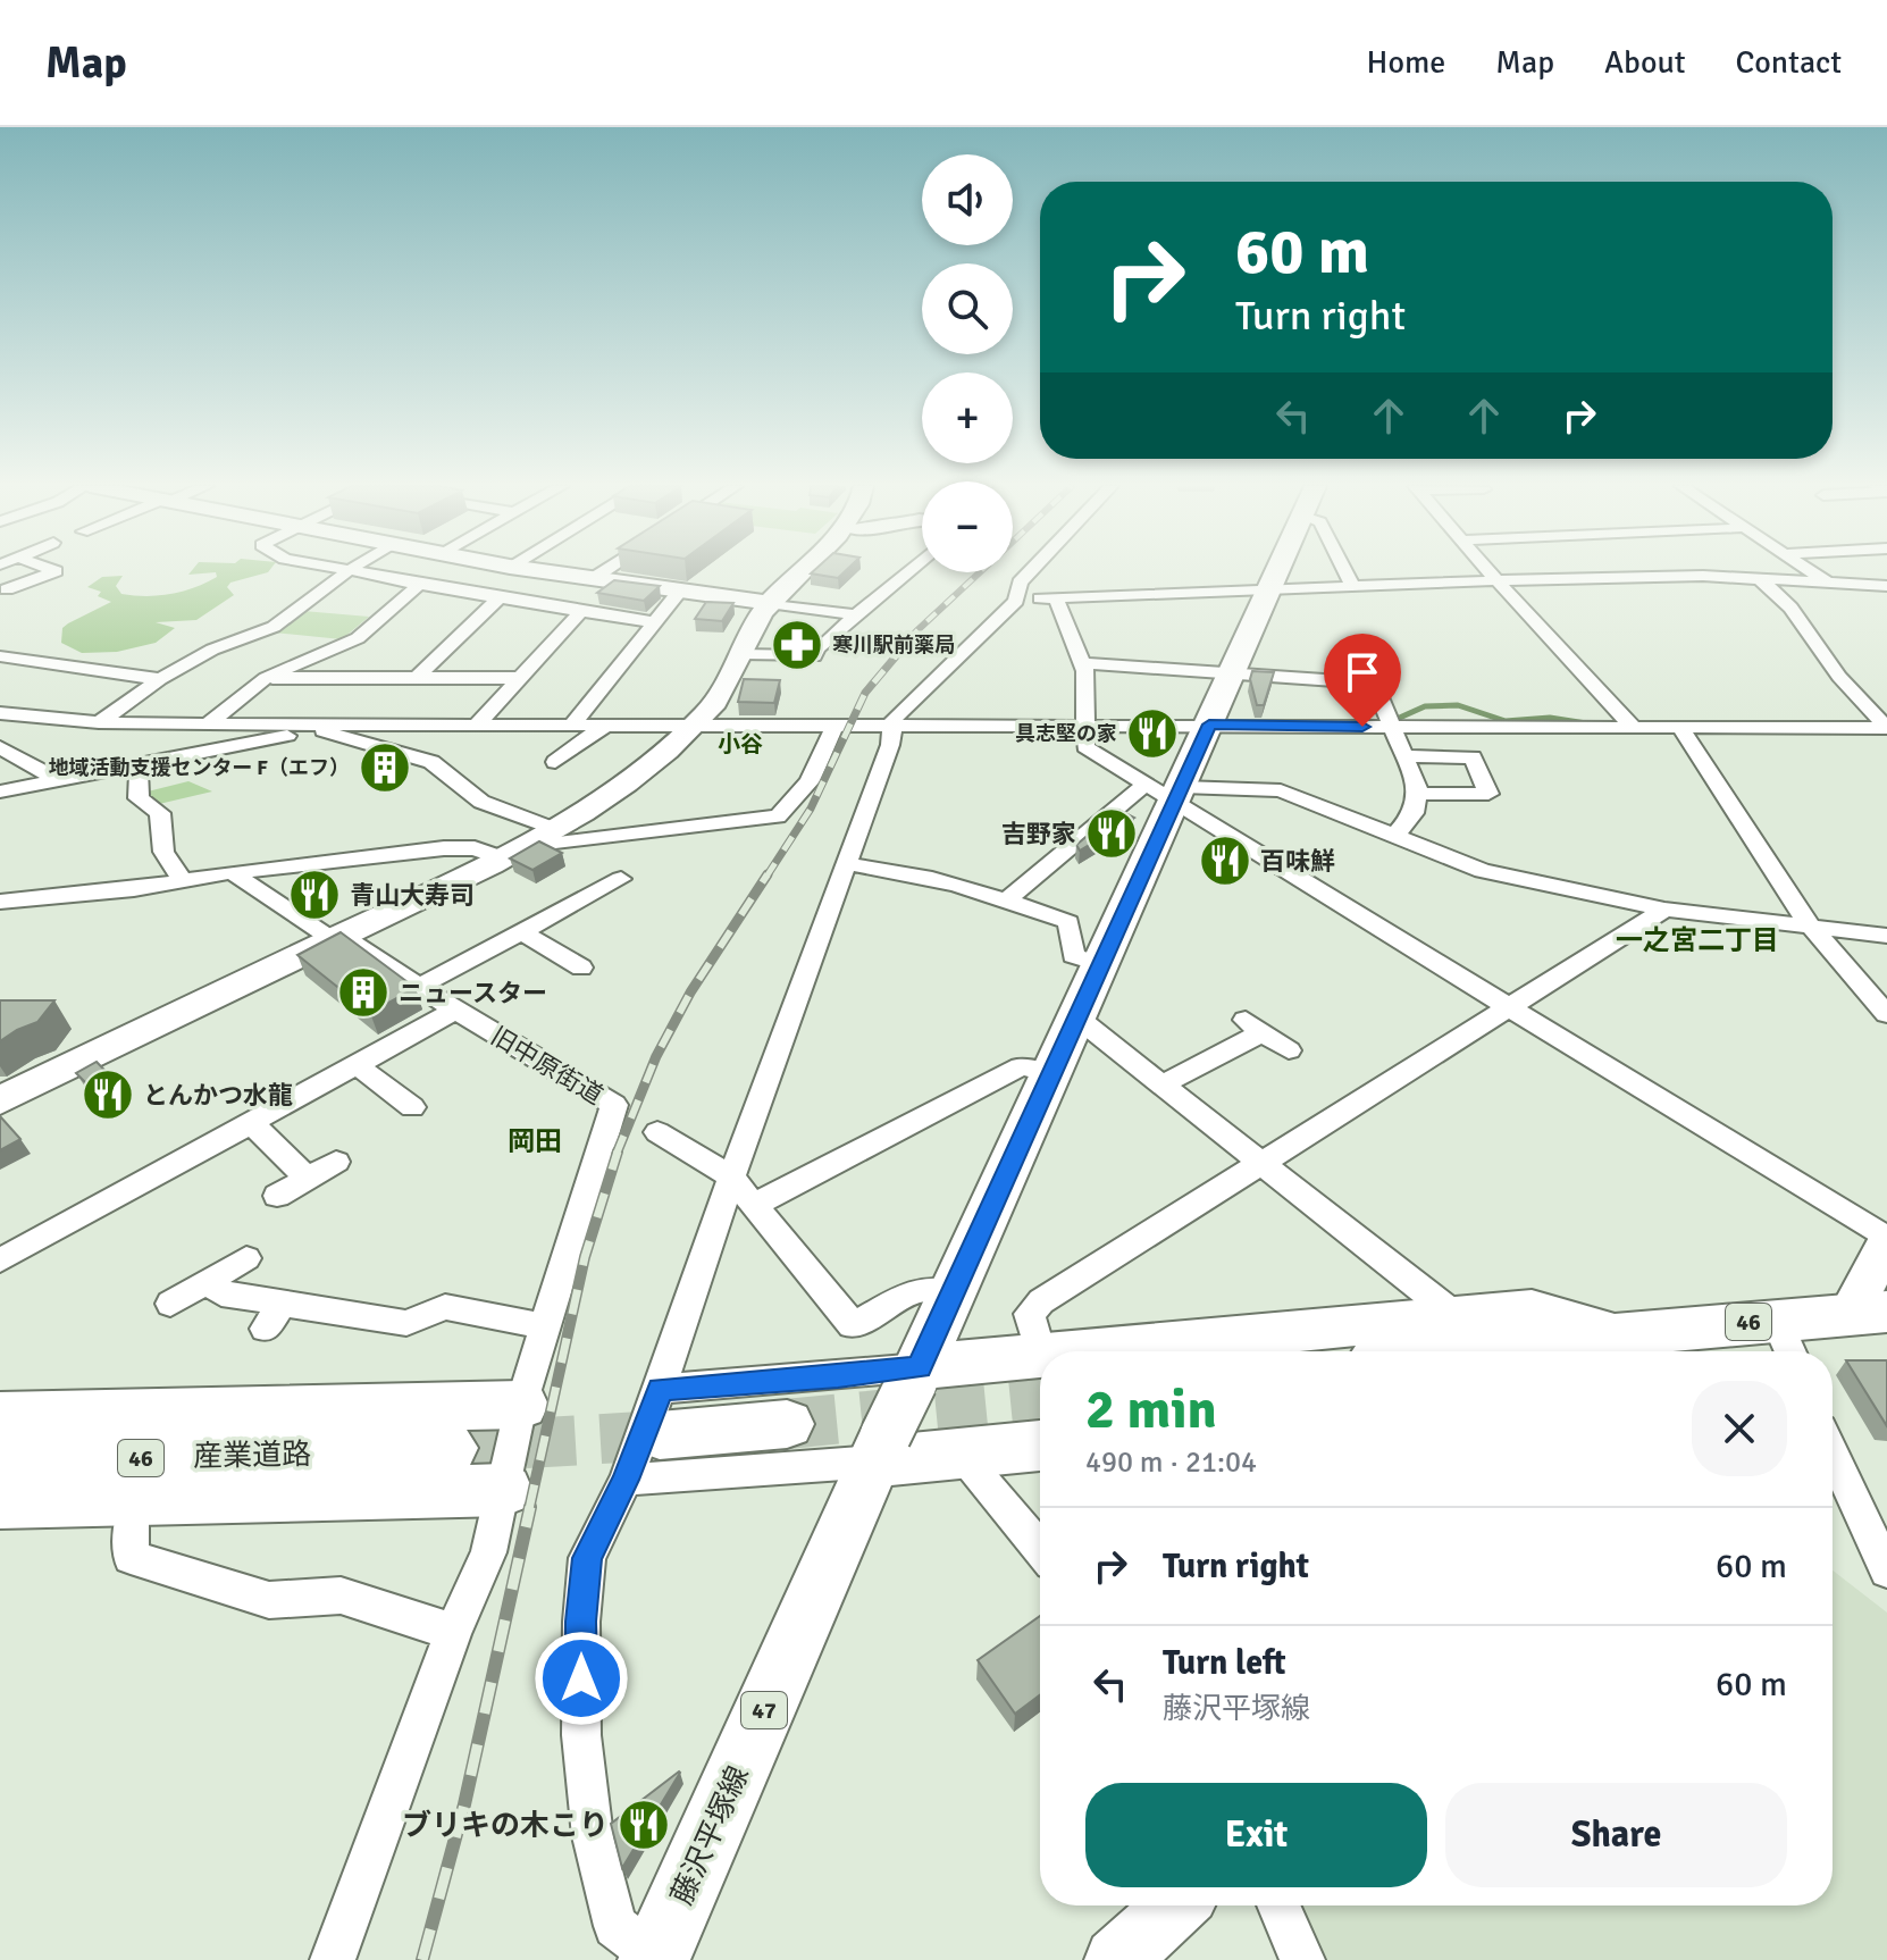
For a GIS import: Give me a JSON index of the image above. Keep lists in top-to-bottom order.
{
  "streets": {
    "main road": [
      "46",
      "産業道路",
      "47",
      "藤沢平塚線"
    ],
    "street": ["旧中原街道"]
  },
  "crossings": [
    ["47", "藤沢平塚線"]
  ],
  "districts": ["小谷", "一之宮二丁目", "岡田"],
  "places": {
    "pharmacy": ["寒川駅前薬局"],
    "restaurant": [
      "具志堅の家",
      "吉野家",
      "百味鮮",
      "青山大寿司",
      "とんかつ水龍",
      "ブリキの木こり"
    ],
    "building": ["地域活動支援センター F（エフ）", "ニュースター"]
  },
  "page": {
    "header": "Map",
    "nav": [
      "Home",
      "Map",
      "About",
      "Contact"
    ],
    "map_buttons": ["+", "−"],
    "turn": ["60 m", "Turn right"],
    "heading": ["2 min", "490 m · 21:04"],
    "list": [
      {
        "name": "Turn right",
        "value": "60 m"
      },
      {
        "name": "Turn left",
        "note": "藤沢平塚線",
        "value": "60 m"
      }
    ],
    "buttons": ["Exit", "Share"]
  }
}
